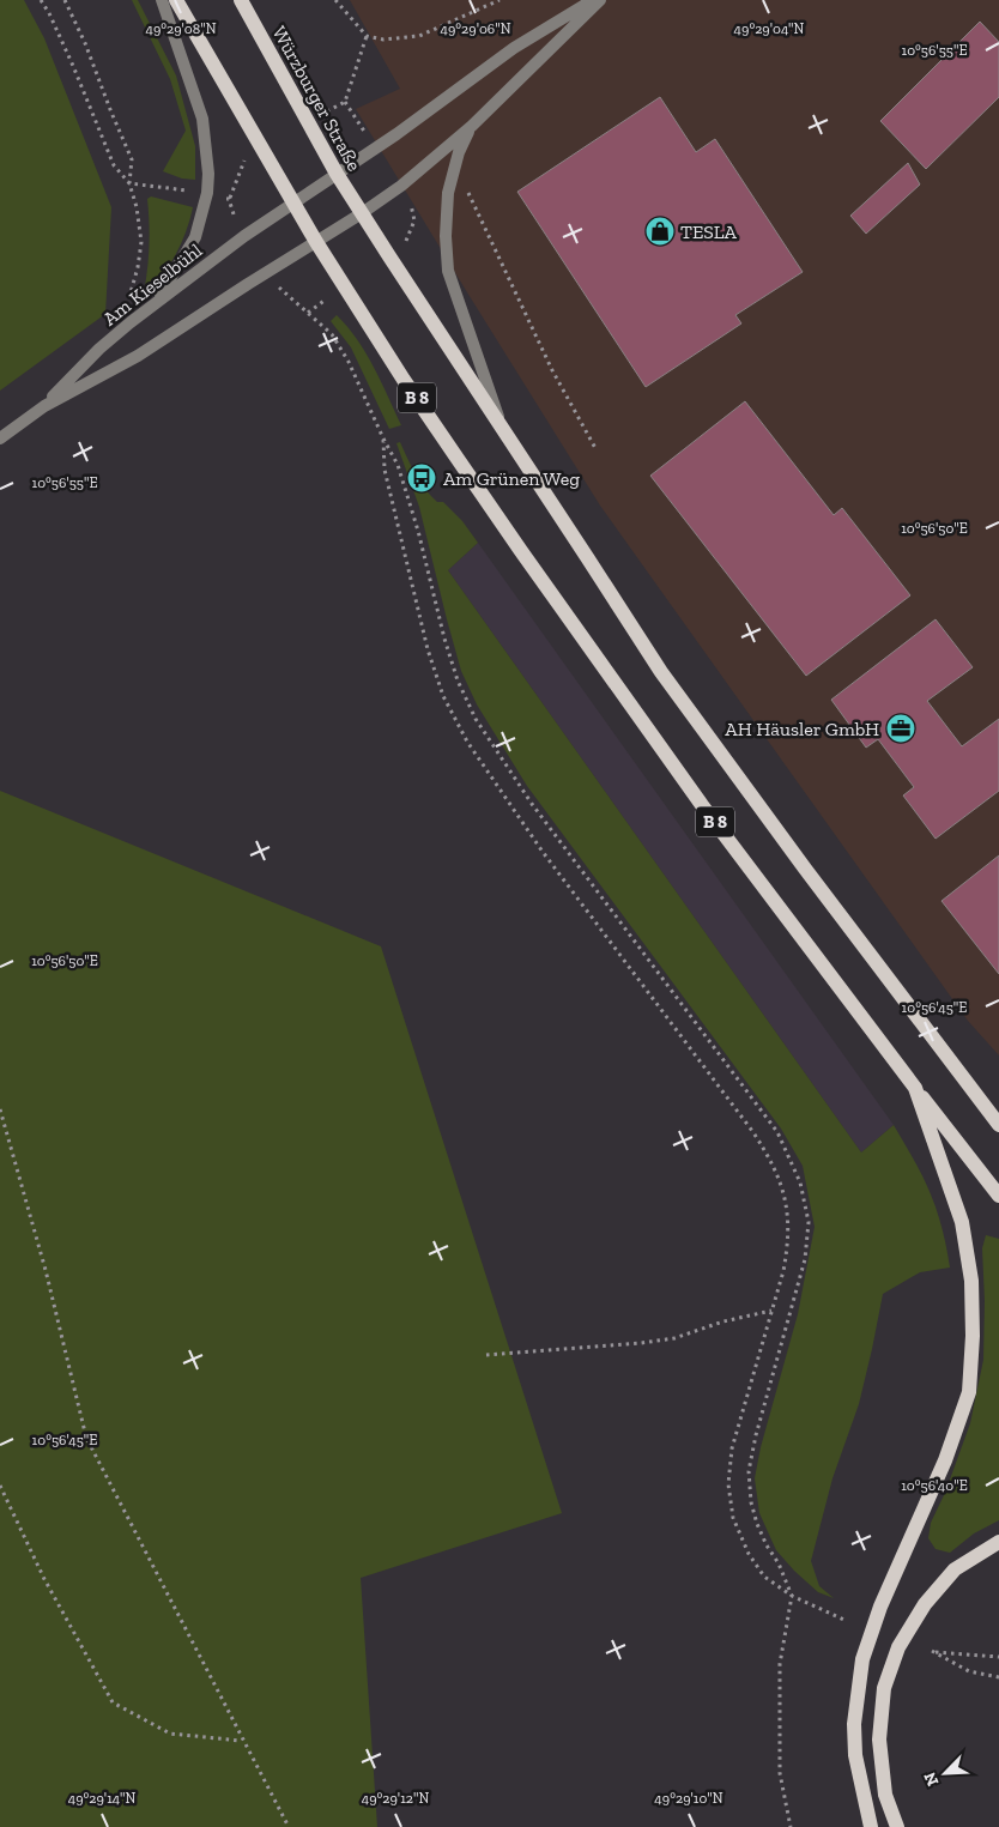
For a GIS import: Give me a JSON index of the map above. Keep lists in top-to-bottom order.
{
  "streets": {
    "main road": ["Würzburger Straße", "B 8"],
    "street": ["Am Kieselbühl"]
  },
  "crossings": [
    ["Würzburger Straße", "Am Kieselbühl"],
    ["Würzburger Straße", "B 8"],
    ["Am Kieselbühl", "B 8"]
  ],
  "places": {
    "shop": ["TESLA"],
    "bus stop": ["Am Grünen Weg"],
    "office": ["AH Häusler GmbH"]
  },
  "north": "bottom left",
  "coordinates": [
    "49°29'08\"N",
    "49°29'06\"N",
    "49°29'04\"N",
    "10°56'55\"E",
    "10°56'50\"E",
    "10°56'45\"E",
    "10°56'40\"E",
    "49°29'14\"N",
    "49°29'12\"N",
    "49°29'10\"N"
  ]
}
